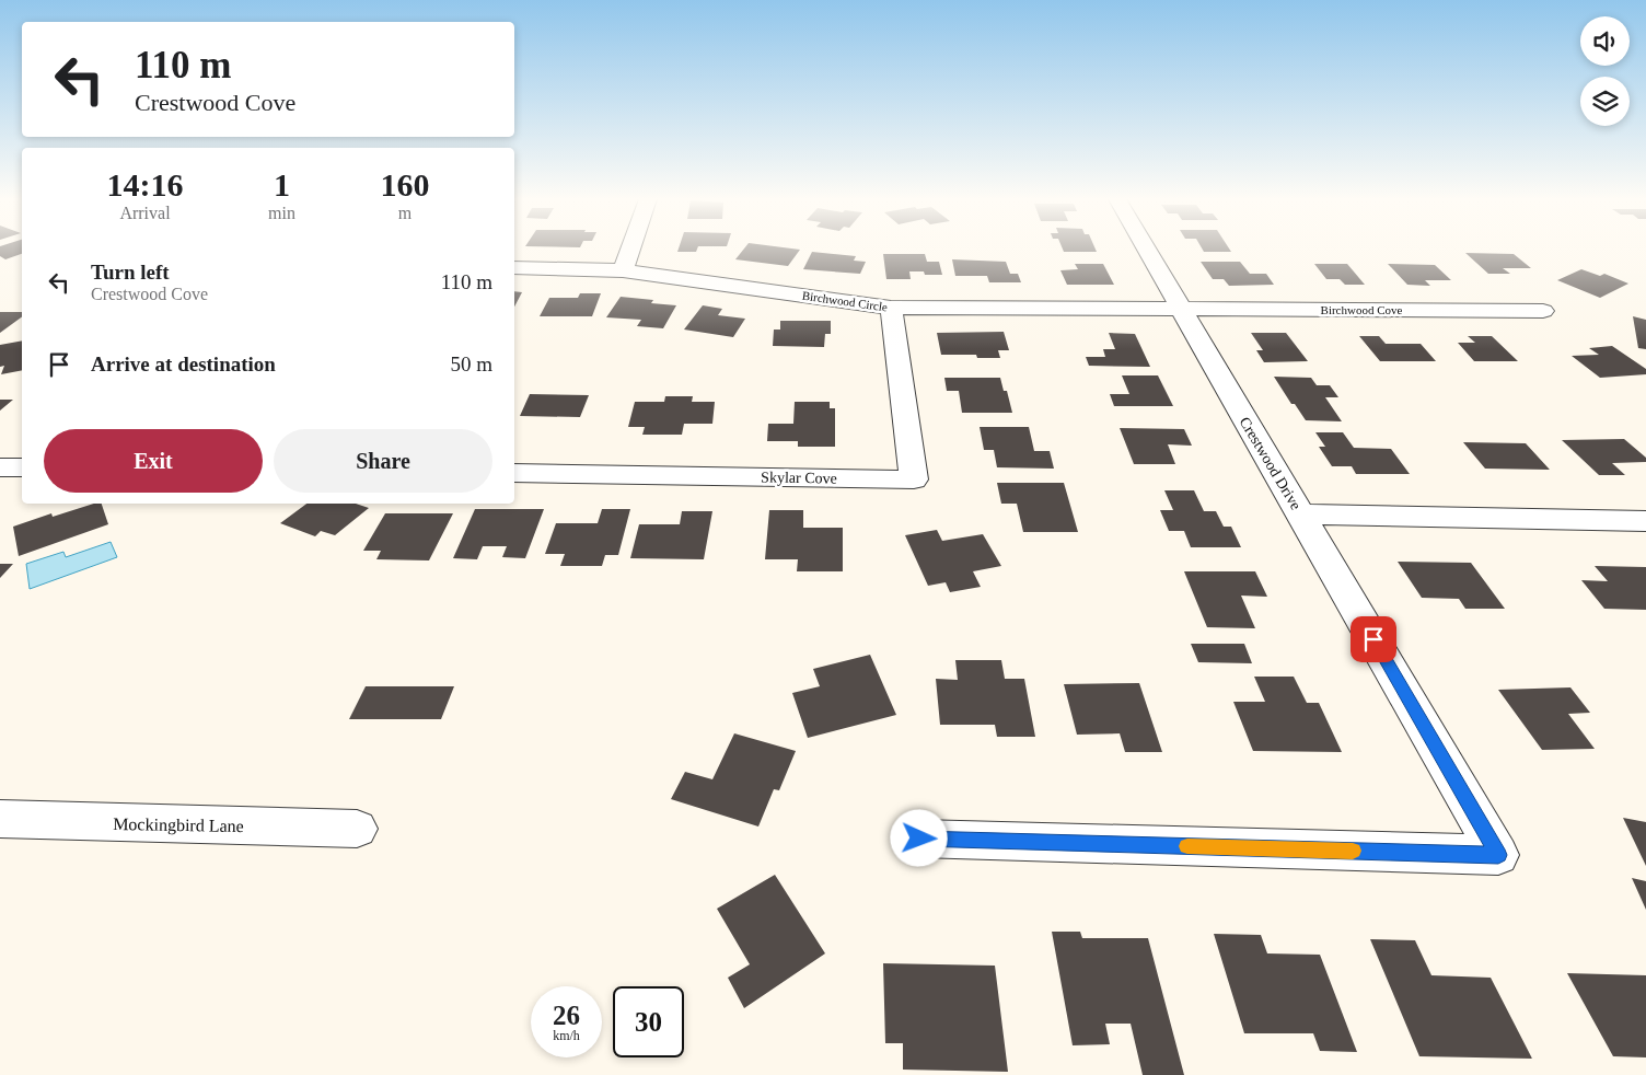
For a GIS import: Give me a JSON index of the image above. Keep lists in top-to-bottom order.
{
  "streets": {
    "street": [
      "Birchwood Circle",
      "Birchwood Cove",
      "Crestwood Drive",
      "Skylar Cove",
      "Mockingbird Lane"
    ]
  },
  "crossings": [
    ["Birchwood Circle", "Birchwood Cove"],
    ["Birchwood Circle", "Crestwood Drive"],
    ["Birchwood Circle", "Skylar Cove"],
    ["Birchwood Cove", "Crestwood Drive"]
  ],
  "page": {
    "turn": ["110 m", "Crestwood Cove"],
    "eta": [
      "14:16",
      "Arrival",
      "1",
      "min",
      "160",
      "m"
    ],
    "list": [
      {
        "name": "Turn left",
        "note": "Crestwood Cove",
        "value": "110 m"
      },
      {
        "name": "Arrive at destination",
        "value": "50 m"
      }
    ],
    "buttons": ["Exit", "Share"],
    "speed": "26 km/h",
    "limit": "30"
  }
}
